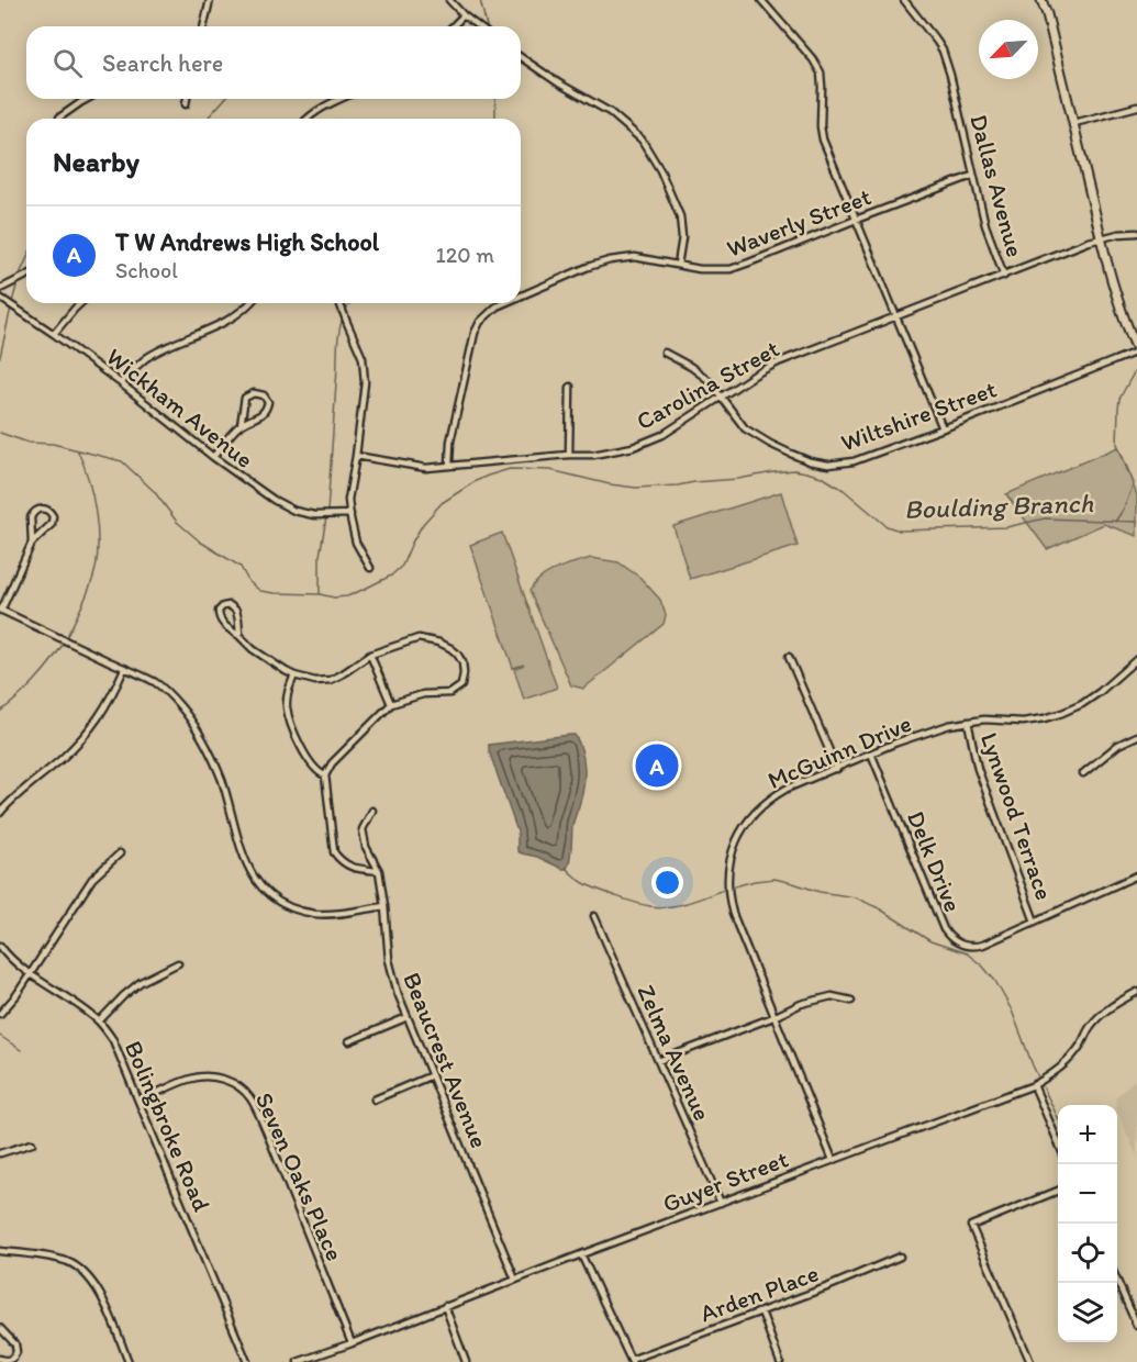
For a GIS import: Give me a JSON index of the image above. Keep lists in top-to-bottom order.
{
  "streets": {
    "street": [
      "Dallas Avenue",
      "Waverly Street",
      "Carolina Street",
      "Wickham Avenue",
      "Wiltshire Street",
      "McGuinn Drive",
      "Lynwood Terrace",
      "Delk Drive",
      "Zelma Avenue",
      "Beaucrest Avenue",
      "Bolingbroke Road",
      "Seven Oaks Place",
      "Guyer Street",
      "Arden Place"
    ]
  },
  "crossings": [
    ["Dallas Avenue", "Waverly Street"],
    ["Dallas Avenue", "Carolina Street"],
    ["Waverly Street", "Carolina Street"],
    ["Carolina Street", "Wiltshire Street"],
    ["McGuinn Drive", "Lynwood Terrace"],
    ["McGuinn Drive", "Delk Drive"],
    ["McGuinn Drive", "Guyer Street"],
    ["Lynwood Terrace", "Delk Drive"],
    ["Zelma Avenue", "Guyer Street"],
    ["Beaucrest Avenue", "Guyer Street"],
    ["Bolingbroke Road", "Seven Oaks Place"],
    ["Seven Oaks Place", "Guyer Street"]
  ],
  "water": ["Boulding Branch"],
  "north": "bottom left",
  "page": {
    "search": "Search here",
    "heading": "Nearby",
    "list": [
      {
        "mark": "A",
        "name": "T W Andrews High School",
        "note": "School",
        "value": "120 m"
      }
    ],
    "pins": "A",
    "map_buttons": ["+", "−"]
  }
}
